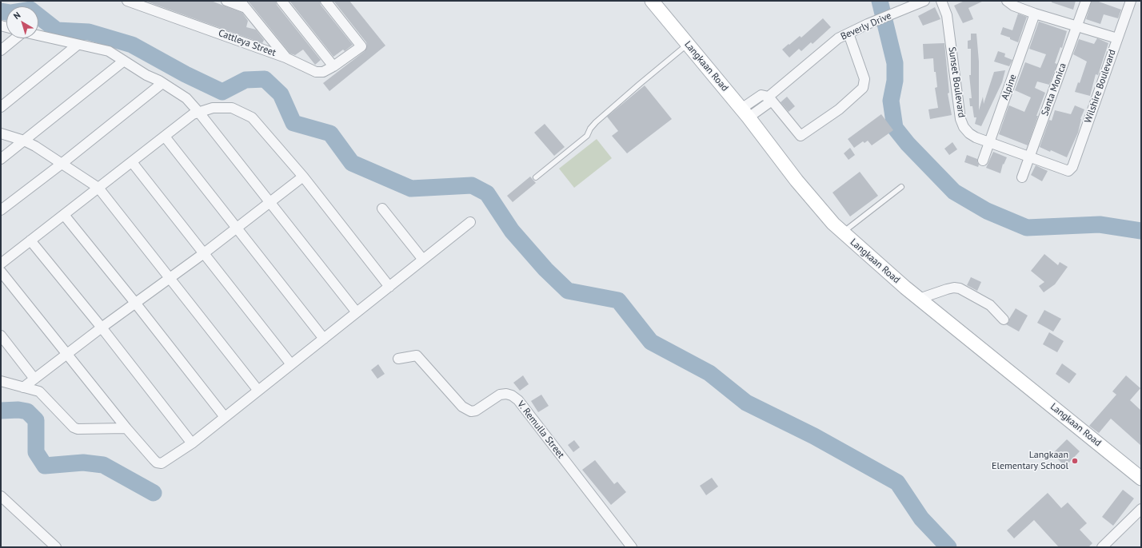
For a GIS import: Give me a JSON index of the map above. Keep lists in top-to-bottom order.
{
  "streets": {
    "street": [
      "Beverly Drive",
      "Cattleya Street",
      "Langkaan Road",
      "Sunset Boulevard",
      "Wilshire Boulevard",
      "Alpine",
      "Santa Monica",
      "V. Remulla Street"
    ]
  },
  "crossings": [
    ["Beverly Drive", "Langkaan Road"],
    ["Sunset Boulevard", "Wilshire Boulevard"],
    ["Sunset Boulevard", "Alpine"],
    ["Sunset Boulevard", "Santa Monica"]
  ],
  "places": ["Langkaan Elementary School"],
  "north": "top left"
}
